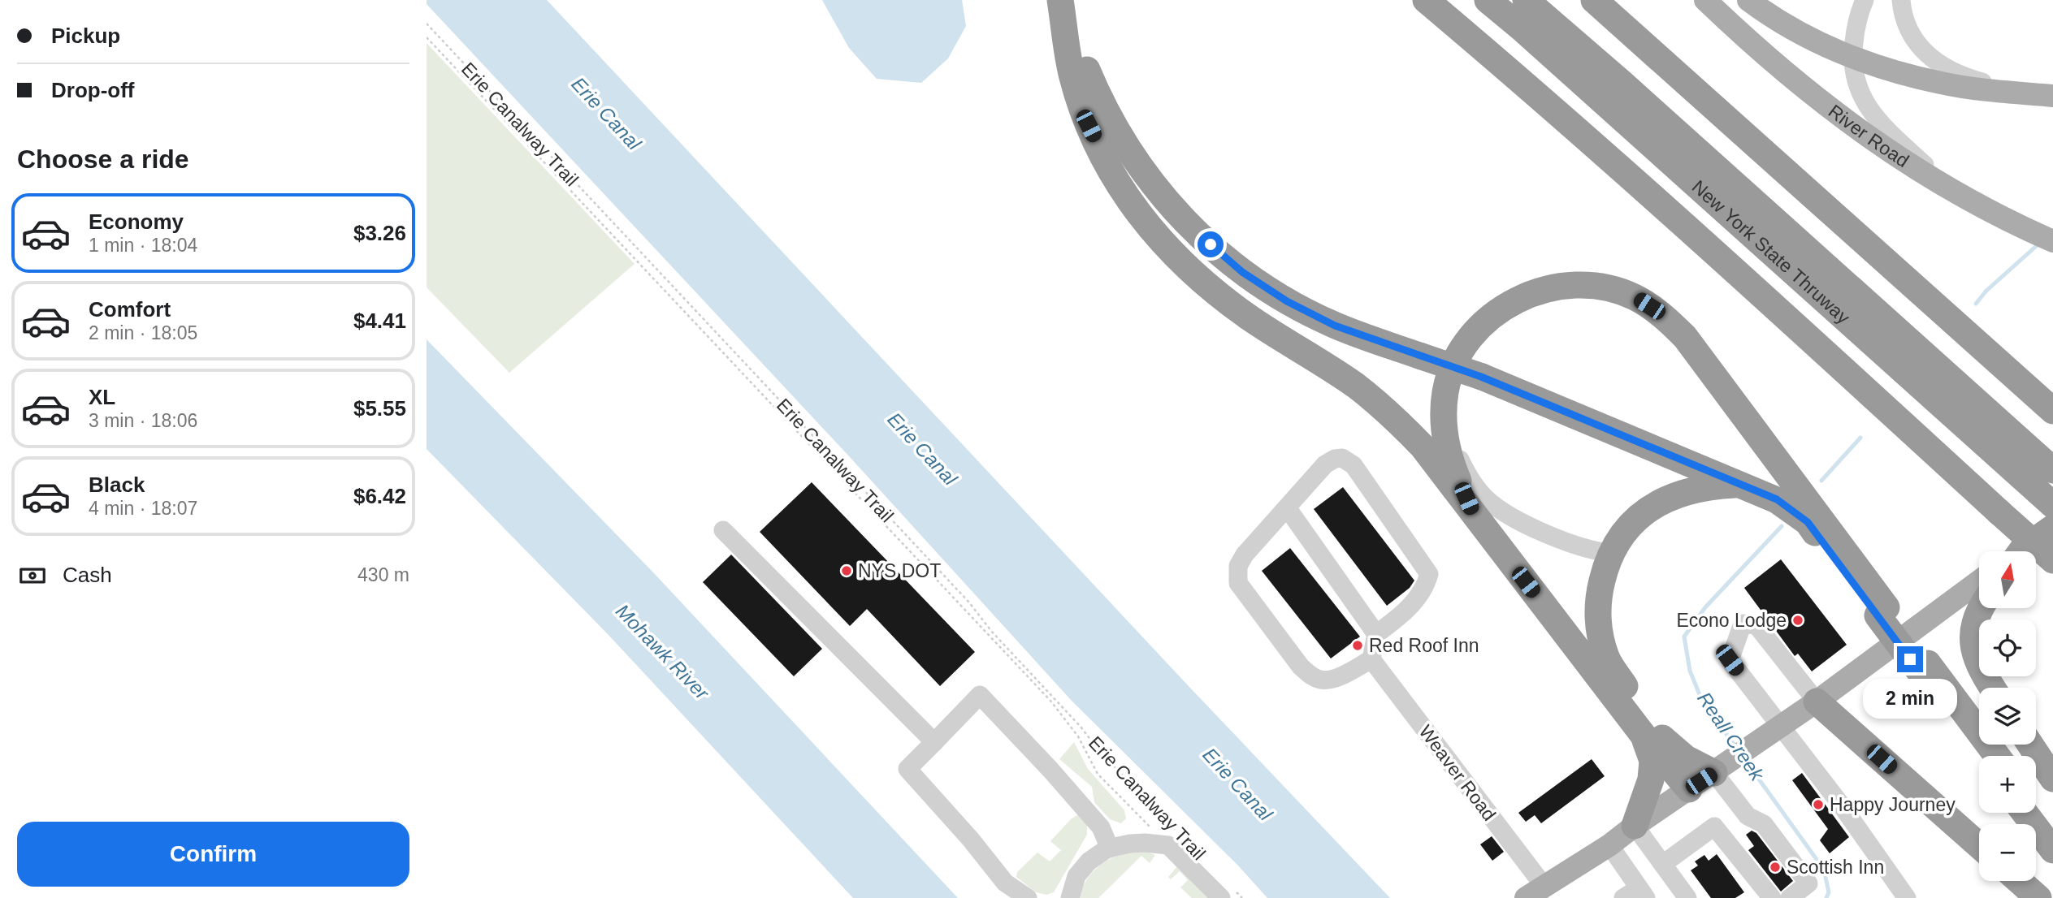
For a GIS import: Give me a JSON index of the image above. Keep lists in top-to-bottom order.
{
  "streets": {
    "highway": ["New York State Thruway"],
    "main road": ["River Road"],
    "street": ["Weaver Road"],
    "path": ["Erie Canalway Trail"]
  },
  "water": ["Erie Canal", "Mohawk River", "Reall Creek"],
  "places": [
    "NYS DOT",
    "Econo Lodge",
    "Red Roof Inn",
    "Happy Journey",
    "Scottish Inn"
  ],
  "north": "top",
  "page": {
    "banner": ["Pickup", "Drop-off"],
    "heading": "Choose a ride",
    "list": [
      {
        "name": "Economy",
        "note": "1 min · 18:04",
        "value": "$3.26"
      },
      {
        "name": "Comfort",
        "note": "2 min · 18:05",
        "value": "$4.41"
      },
      {
        "name": "XL",
        "note": "3 min · 18:06",
        "value": "$5.55"
      },
      {
        "name": "Black",
        "note": "4 min · 18:07",
        "value": "$6.42"
      }
    ],
    "pay": ["Cash", "430 m"],
    "map_buttons": ["+", "−"],
    "bubble": "2 min",
    "buttons": "Confirm"
  }
}
